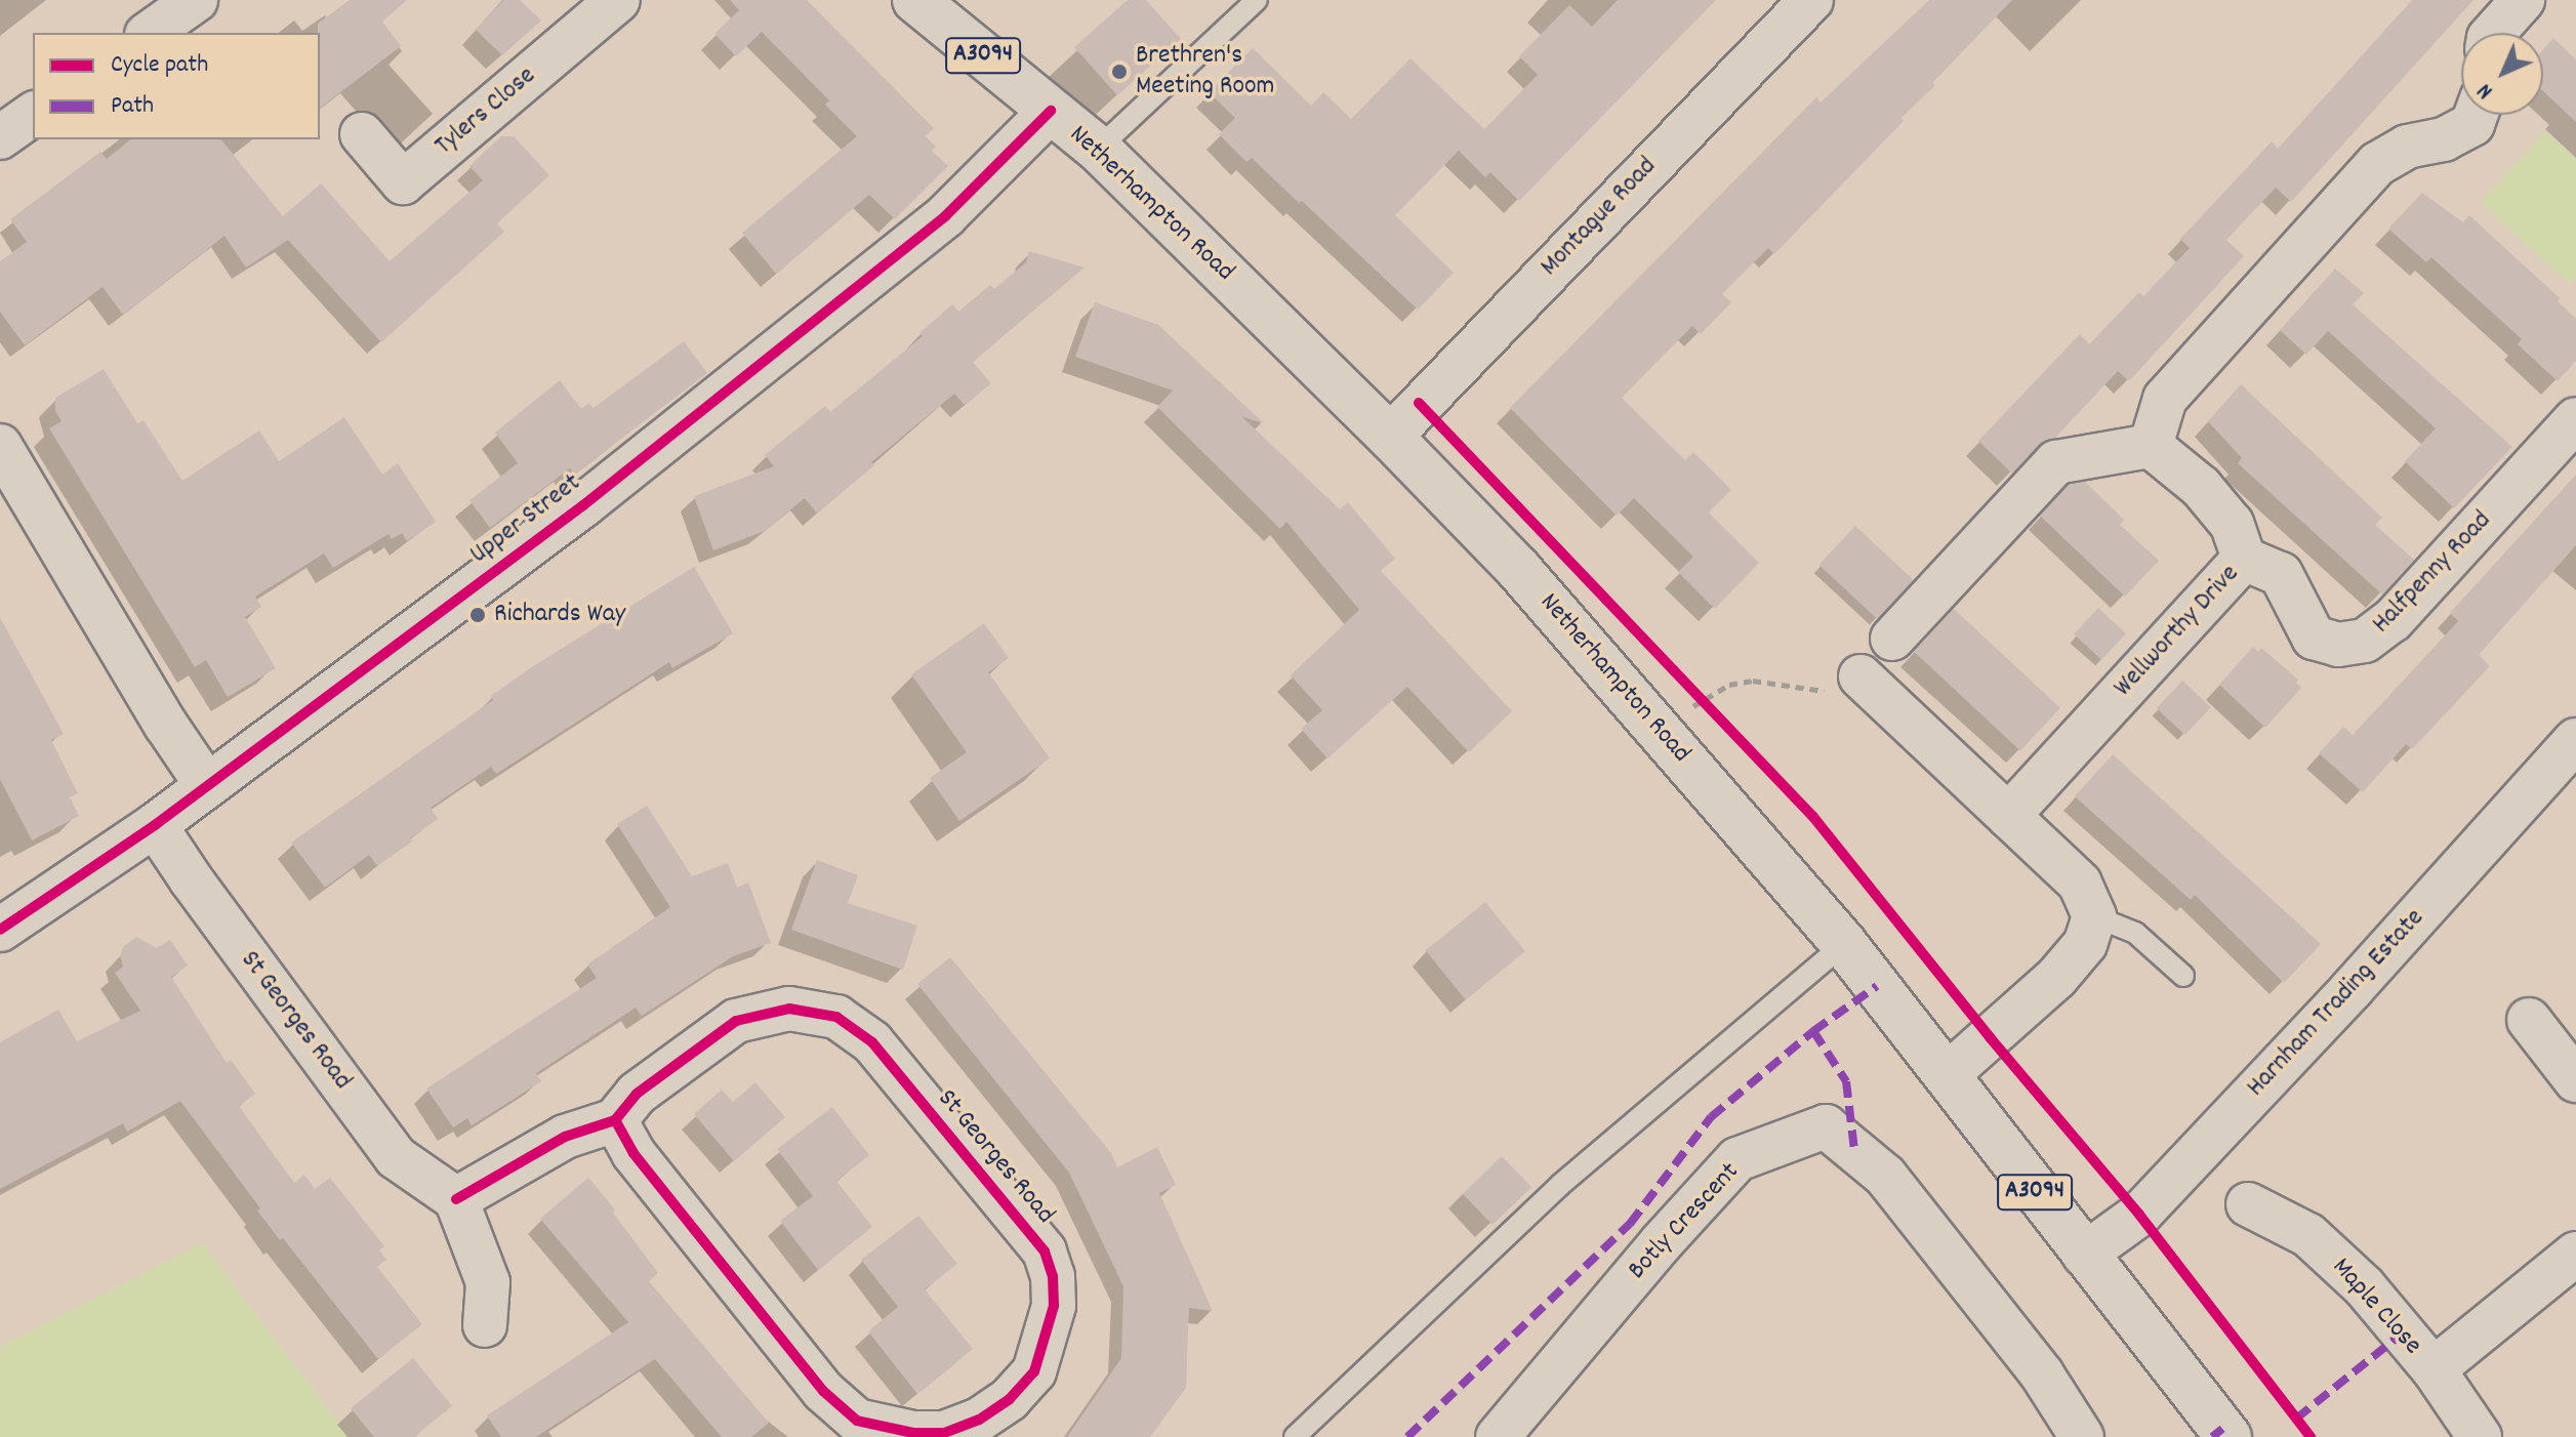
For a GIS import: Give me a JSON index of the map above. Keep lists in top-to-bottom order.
{
  "streets": {
    "main road": ["A3094", "Netherhampton Road"],
    "street": [
      "Tylers Close",
      "Montague Road",
      "Upper Street",
      "Halfpenny Road",
      "Wellworthy Drive",
      "Harnham Trading Estate",
      "St Georges Road",
      "Botly Crescent",
      "Maple Close"
    ]
  },
  "crossings": [
    ["Netherhampton Road", "Montague Road"],
    ["Netherhampton Road", "Upper Street"],
    ["Netherhampton Road", "Harnham Trading Estate"],
    ["Upper Street", "St Georges Road"],
    ["Halfpenny Road", "Wellworthy Drive"]
  ],
  "places": ["Brethren's Meeting Room", "Richards Way"],
  "legend": ["Cycle path", "Path"],
  "north": "bottom left"
}
